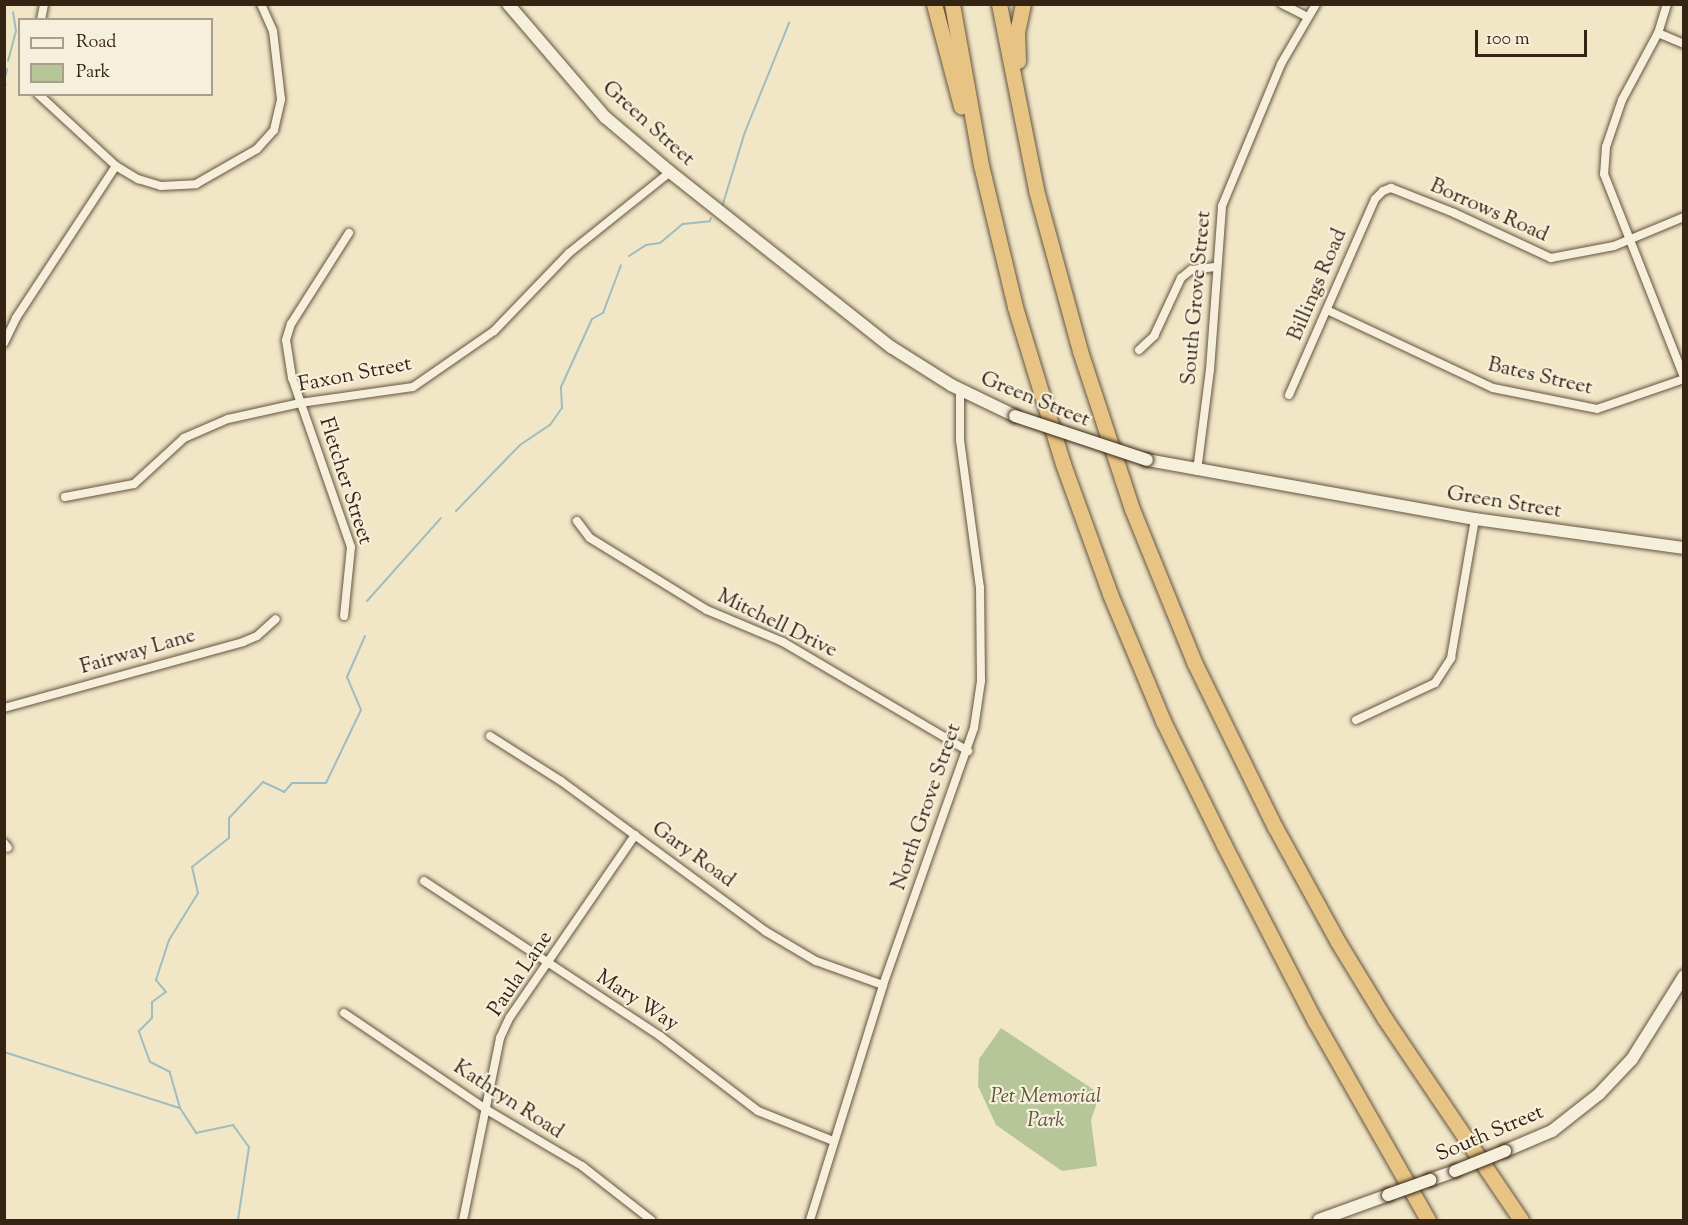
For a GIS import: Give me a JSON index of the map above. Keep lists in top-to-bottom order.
{
  "streets": {
    "main road": ["Green Street", "South Street"],
    "street": [
      "Borrows Road",
      "Billings Road",
      "South Grove Street",
      "Faxon Street",
      "Bates Street",
      "Fletcher Street",
      "Mitchell Drive",
      "Fairway Lane",
      "North Grove Street",
      "Gary Road",
      "Paula Lane",
      "Mary Way",
      "Kathryn Road"
    ]
  },
  "crossings": [
    ["Green Street", "South Grove Street"],
    ["Green Street", "Faxon Street"],
    ["Green Street", "North Grove Street"],
    ["Borrows Road", "Billings Road"],
    ["Billings Road", "Bates Street"],
    ["Faxon Street", "Fletcher Street"],
    ["Mitchell Drive", "North Grove Street"],
    ["North Grove Street", "Gary Road"],
    ["North Grove Street", "Mary Way"],
    ["Gary Road", "Paula Lane"],
    ["Paula Lane", "Mary Way"],
    ["Paula Lane", "Kathryn Road"]
  ],
  "parks": ["Pet Memorial Park"],
  "legend": ["Road", "Park"],
  "scale_bar": "100 m"
}
